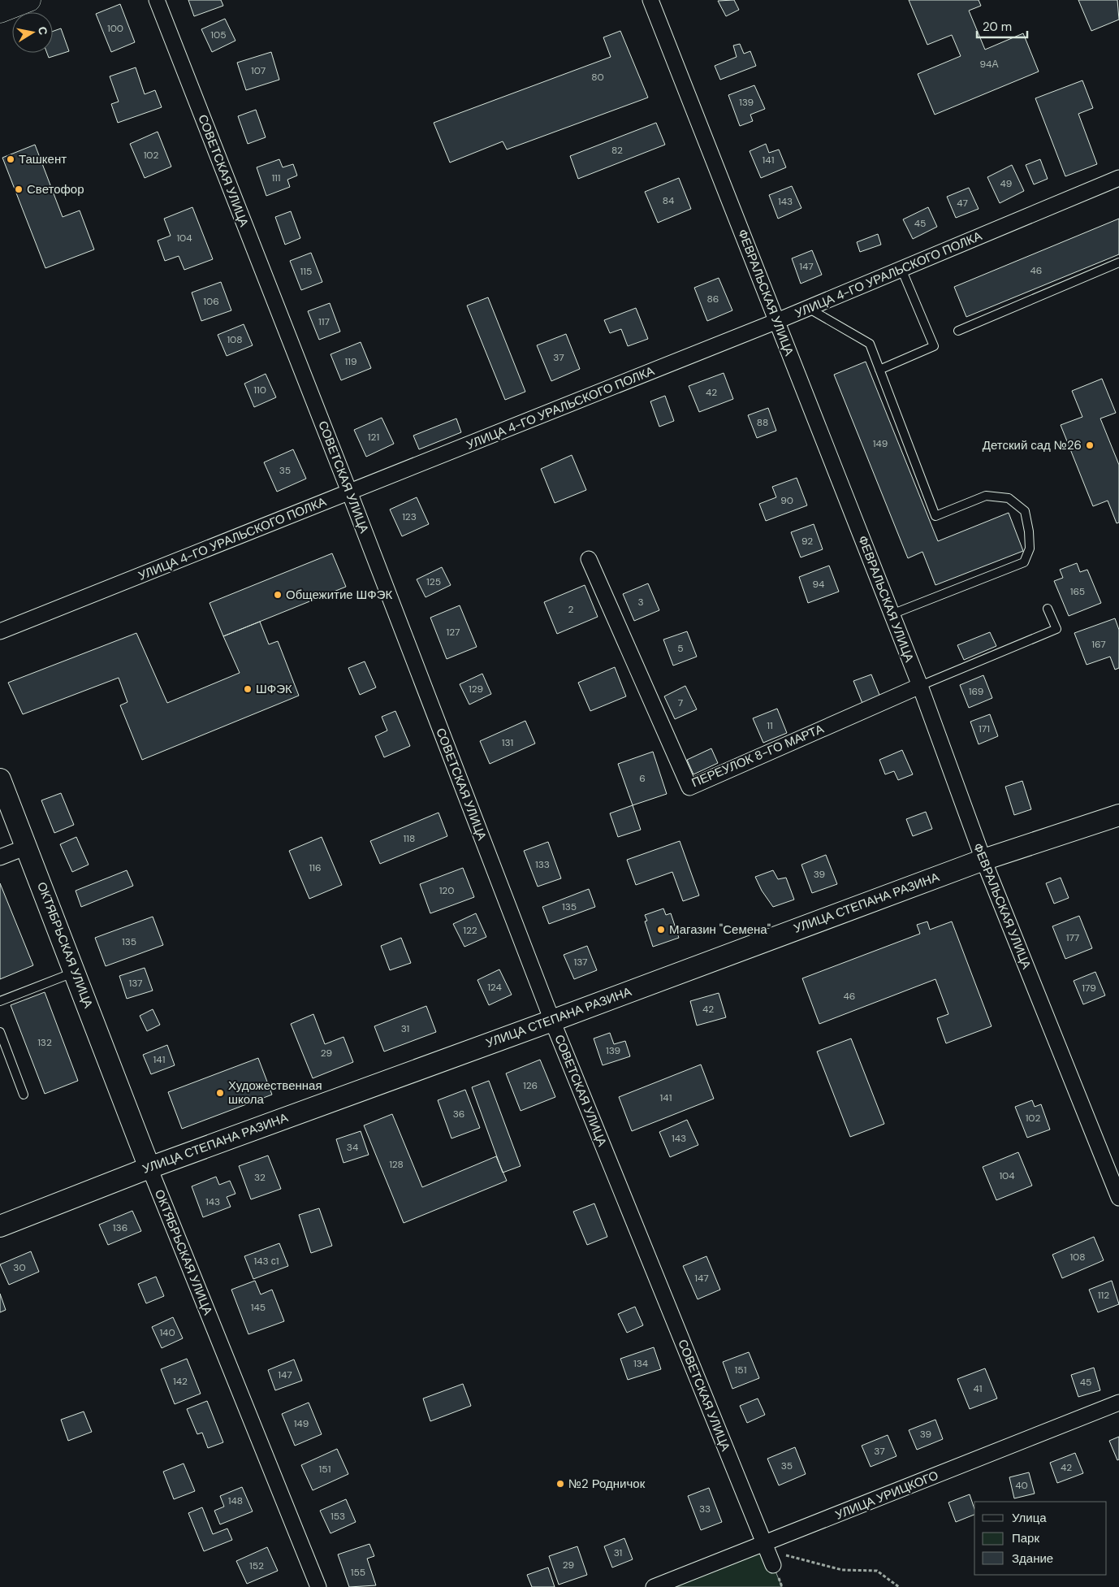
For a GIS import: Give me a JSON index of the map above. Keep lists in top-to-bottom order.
{
  "streets": {
    "main road": ["УЛИЦА СТЕПАНА РАЗИНА", "ОКТЯБРЬСКАЯ УЛИЦА"],
    "street": [
      "СОВЕТСКАЯ УЛИЦА",
      "УЛИЦА 4-ГО УРАЛЬСКОГО ПОЛКА",
      "ФЕВРАЛЬСКАЯ УЛИЦА",
      "ПЕРЕУЛОК 8-ГО МАРТА",
      "УЛИЦА УРИЦКОГО"
    ]
  },
  "crossings": [
    ["СОВЕТСКАЯ УЛИЦА", "УЛИЦА 4-ГО УРАЛЬСКОГО ПОЛКА"],
    ["СОВЕТСКАЯ УЛИЦА", "УЛИЦА СТЕПАНА РАЗИНА"],
    ["СОВЕТСКАЯ УЛИЦА", "УЛИЦА УРИЦКОГО"],
    ["УЛИЦА 4-ГО УРАЛЬСКОГО ПОЛКА", "ФЕВРАЛЬСКАЯ УЛИЦА"],
    ["ФЕВРАЛЬСКАЯ УЛИЦА", "ПЕРЕУЛОК 8-ГО МАРТА"],
    ["ФЕВРАЛЬСКАЯ УЛИЦА", "УЛИЦА СТЕПАНА РАЗИНА"],
    ["УЛИЦА СТЕПАНА РАЗИНА", "ОКТЯБРЬСКАЯ УЛИЦА"]
  ],
  "places": [
    "Ташкент",
    "Светофор",
    "Детский сад №26",
    "Общежитие ШФЭК",
    "ШФЭК",
    "Магазин \"Семена\"",
    "Художественная школа",
    "№2 Родничок"
  ],
  "house_numbers": [
    "100",
    "105",
    "94А",
    "107",
    "80",
    "139",
    "82",
    "102",
    "141",
    "111",
    "49",
    "84",
    "143",
    "47",
    "45",
    "104",
    "147",
    "46",
    "115",
    "86",
    "106",
    "117",
    "108",
    "37",
    "119",
    "110",
    "42",
    "88",
    "121",
    "149",
    "35",
    "90",
    "123",
    "92",
    "125",
    "94",
    "165",
    "3",
    "2",
    "127",
    "167",
    "5",
    "129",
    "169",
    "7",
    "11",
    "171",
    "131",
    "6",
    "118",
    "133",
    "116",
    "39",
    "120",
    "135",
    "122",
    "177",
    "135",
    "137",
    "137",
    "124",
    "179",
    "46",
    "42",
    "31",
    "132",
    "139",
    "29",
    "141",
    "126",
    "141",
    "36",
    "102",
    "143",
    "34",
    "128",
    "104",
    "32",
    "143",
    "136",
    "108",
    "143 с1",
    "30",
    "147",
    "112",
    "145",
    "140",
    "134",
    "151",
    "147",
    "142",
    "45",
    "41",
    "149",
    "39",
    "37",
    "35",
    "42",
    "151",
    "40",
    "148",
    "33",
    "153",
    "31",
    "29",
    "152",
    "155"
  ],
  "legend": ["Улица", "Парк", "Здание"],
  "scale_bar": "20 m",
  "north": "right"
}
